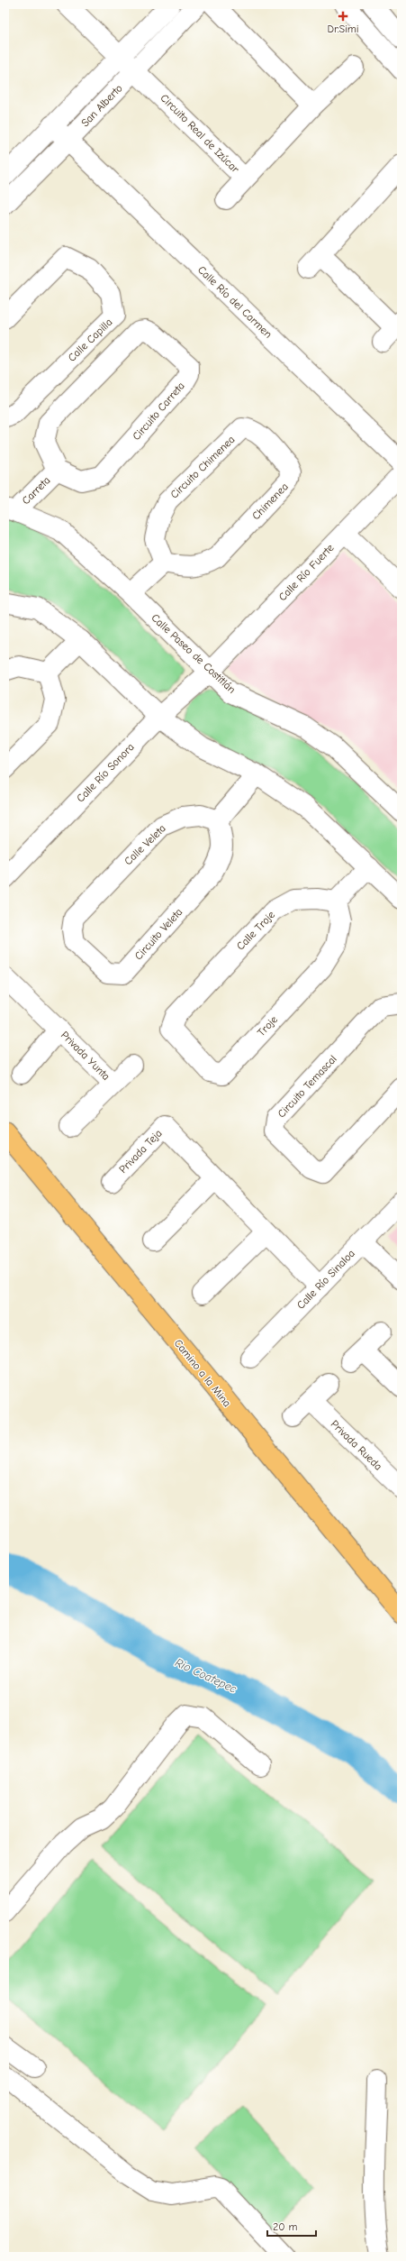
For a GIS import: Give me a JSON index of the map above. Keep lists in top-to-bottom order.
{
  "streets": {
    "main road": ["Camino a la Mina"],
    "street": [
      "San Alberto",
      "Circuito Real de Izúcar",
      "Calle Río del Carmen",
      "Calle Capilla",
      "Circuito Carreta",
      "Circuito Chimenea",
      "Carreta",
      "Chimenea",
      "Calle Río Fuerte",
      "Calle Paseo de Costitlán",
      "Calle Río Sonora",
      "Calle Veleta",
      "Calle Troje",
      "Circuito Veleta",
      "Troje",
      "Privada Yunta",
      "Circuito Temascal",
      "Privada Teja",
      "Calle Río Sinaloa",
      "Privada Rueda"
    ]
  },
  "crossings": [
    ["San Alberto", "Circuito Real de Izúcar"],
    ["San Alberto", "Calle Río del Carmen"],
    ["Circuito Carreta", "Carreta"],
    ["Circuito Chimenea", "Chimenea"],
    ["Carreta", "Calle Paseo de Costitlán"],
    ["Calle Río Fuerte", "Calle Paseo de Costitlán"],
    ["Calle Río Fuerte", "Calle Río Sonora"],
    ["Calle Paseo de Costitlán", "Calle Río Sonora"],
    ["Calle Veleta", "Circuito Veleta"],
    ["Calle Troje", "Troje"],
    ["Privada Teja", "Calle Río Sinaloa"]
  ],
  "water": ["Rio Coatepec"],
  "places": {
    "health": ["Dr.Simi"]
  },
  "scale_bar": "20 m"
}
